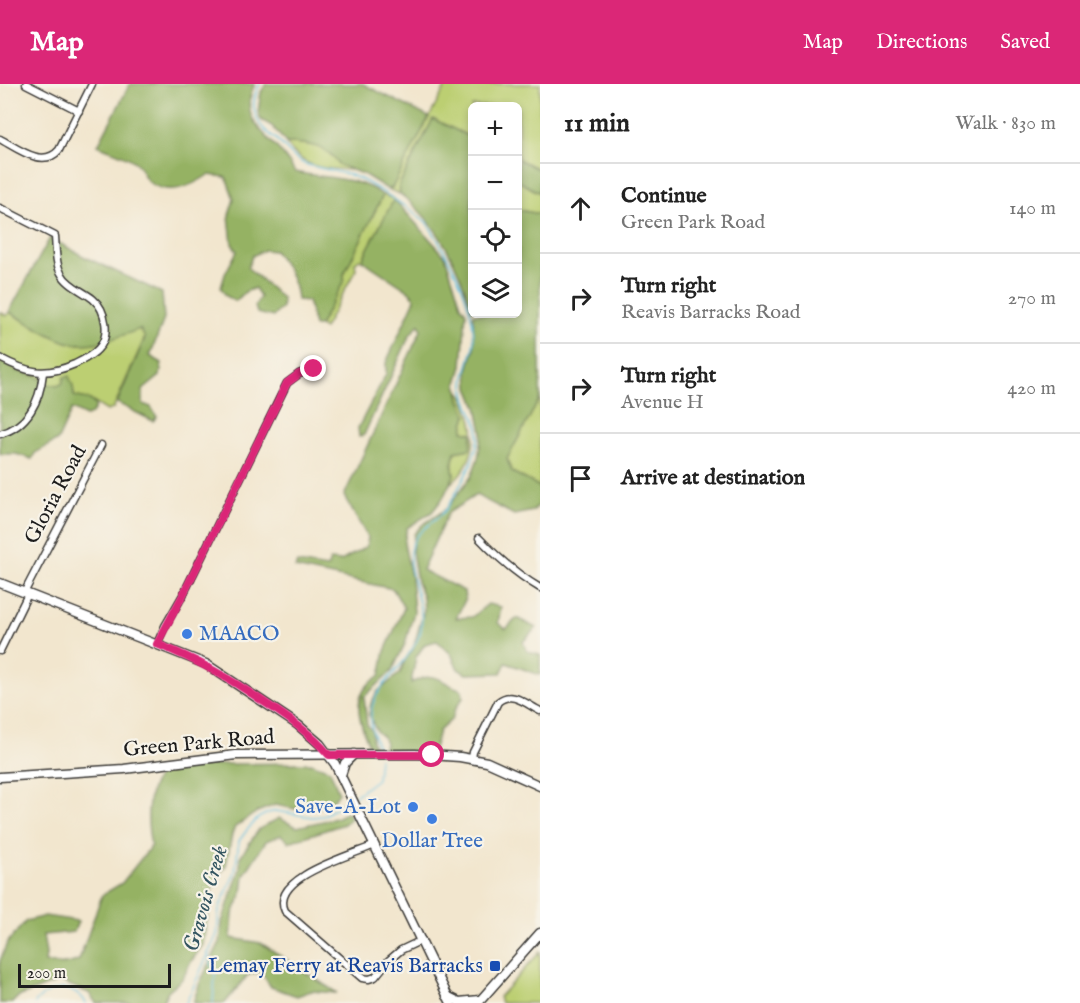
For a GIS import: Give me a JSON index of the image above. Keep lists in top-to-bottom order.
{
  "streets": {
    "main road": ["Green Park Road"],
    "street": ["Gloria Road"]
  },
  "water": ["Gravois Creek"],
  "places": {
    "other": ["MAACO", "Save-A-Lot", "Dollar Tree"],
    "transit": ["Lemay Ferry at Reavis Barracks"]
  },
  "scale_bar": "200 m",
  "page": {
    "header": "Map",
    "nav": ["Map", "Directions", "Saved"],
    "heading": ["11 min", "Walk · 830 m"],
    "map_buttons": ["+", "−"],
    "list": [
      ["Continue", "Green Park Road", "140 m"],
      ["Turn right", "Reavis Barracks Road", "270 m"],
      ["Turn right", "Avenue H", "420 m"],
      "Arrive at destination"
    ],
    "scale": "200 m"
  }
}
